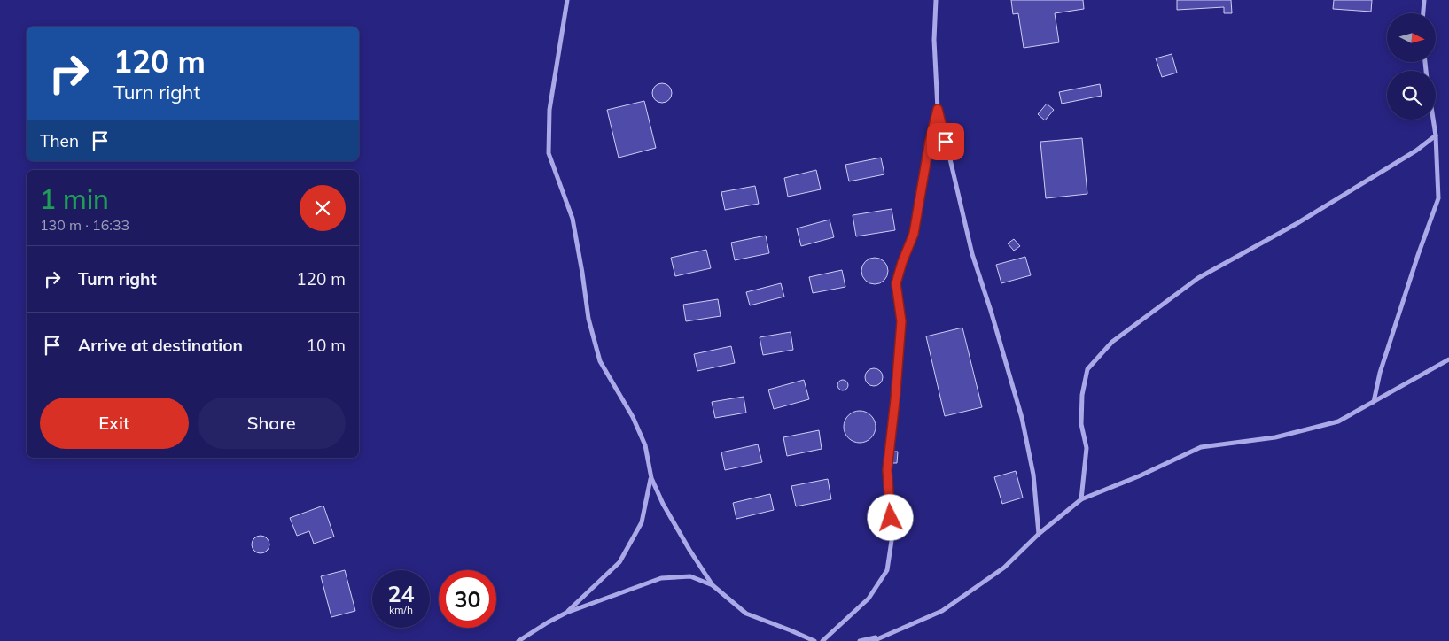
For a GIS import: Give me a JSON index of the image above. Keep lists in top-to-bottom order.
{
  "north": "right",
  "page": {
    "turn": ["120 m", "Turn right"],
    "then": "Then",
    "heading": ["1 min", "130 m · 16:33"],
    "list": [
      {
        "name": "Turn right",
        "value": "120 m"
      },
      {
        "name": "Arrive at destination",
        "value": "10 m"
      }
    ],
    "buttons": ["Exit", "Share"],
    "speed": "24 km/h",
    "limit": "30"
  }
}
